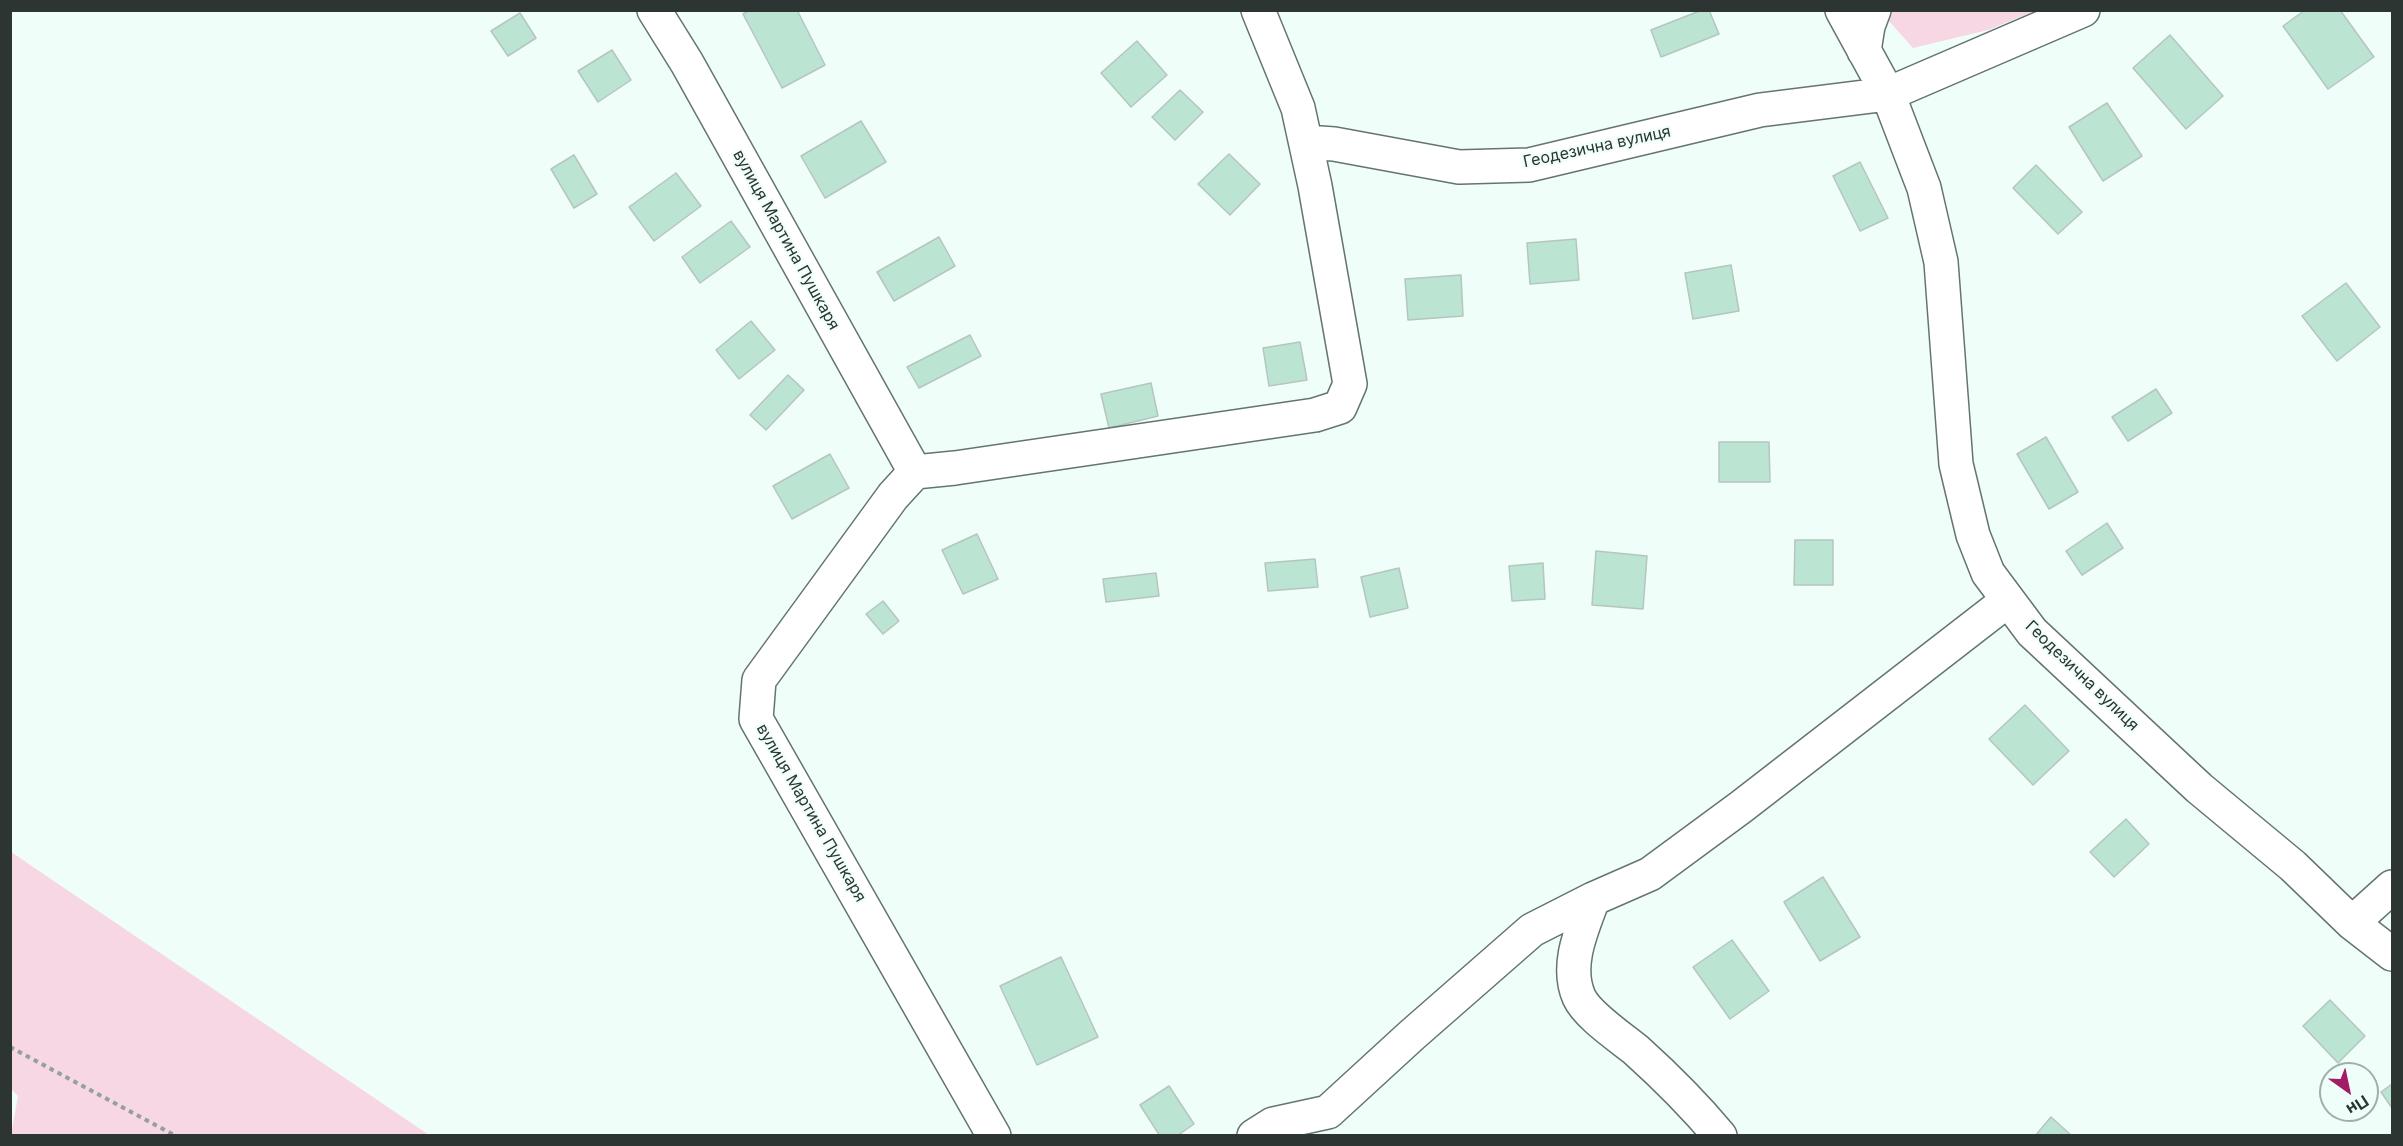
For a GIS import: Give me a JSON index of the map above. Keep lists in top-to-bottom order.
{
  "streets": {
    "street": ["Геодезична вулиця", "вулиця Мартина Пушкаря"]
  },
  "north": "bottom right"
}
